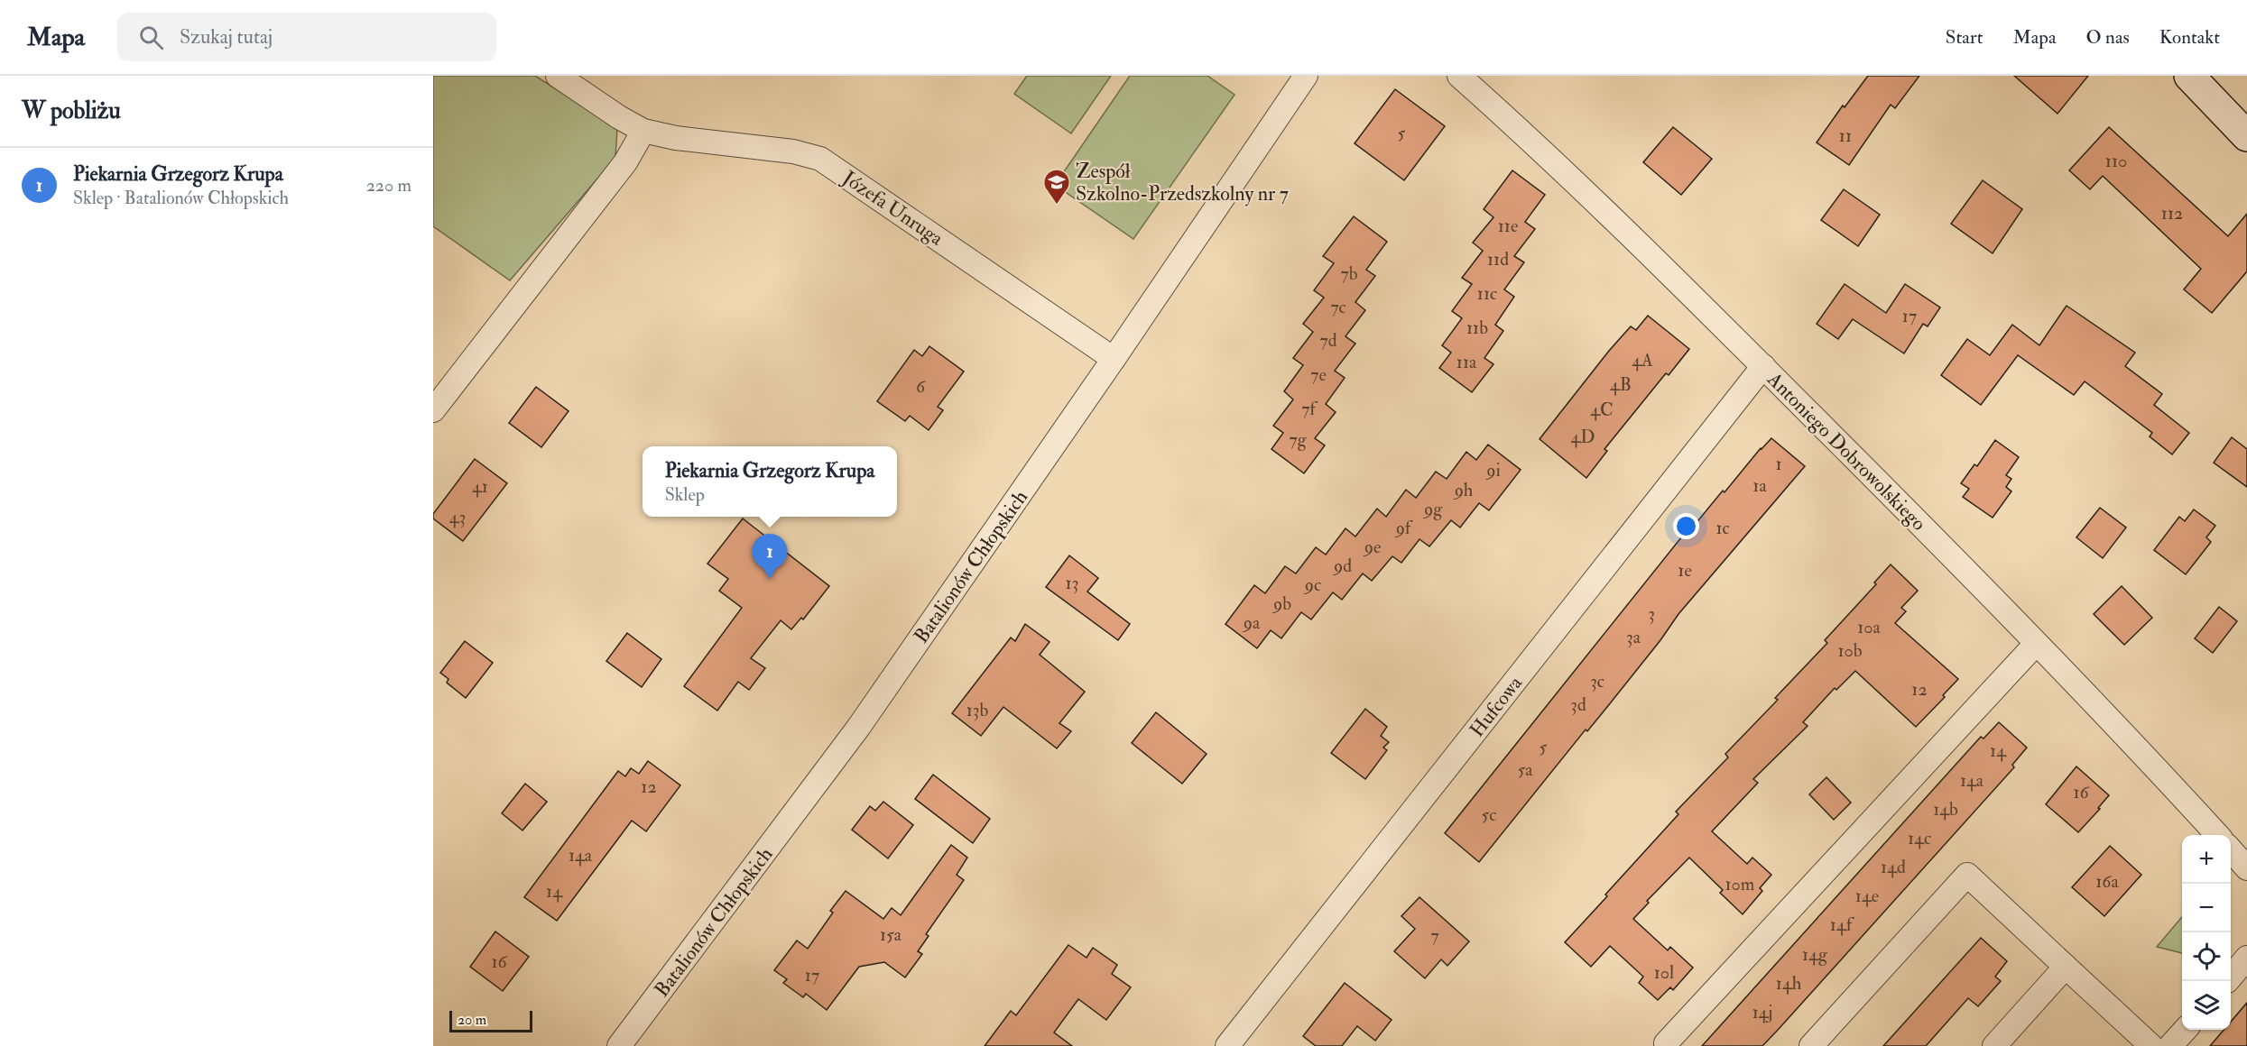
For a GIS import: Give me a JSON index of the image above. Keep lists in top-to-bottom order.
{
  "streets": {
    "street": [
      "Józefa Unruga",
      "Antoniego Dobrowolskiego",
      "Batalionów Chłopskich",
      "Hufcowa"
    ]
  },
  "crossings": [
    ["Józefa Unruga", "Batalionów Chłopskich"],
    ["Antoniego Dobrowolskiego", "Hufcowa"]
  ],
  "places": {
    "school or university": ["Zespół Szkolno-Przedszkolny nr 7"]
  },
  "house_numbers": [
    "5",
    "11",
    "110",
    "112",
    "11e",
    "11d",
    "7b",
    "11c",
    "7c",
    "17",
    "11b",
    "7d",
    "4A",
    "11a",
    "7e",
    "4B",
    "6",
    "7f",
    "4C",
    "4D",
    "7g",
    "1",
    "9i",
    "1a",
    "41",
    "9h",
    "9g",
    "43",
    "9f",
    "1c",
    "9e",
    "9d",
    "1e",
    "13",
    "9c",
    "9b",
    "3",
    "9a",
    "10a",
    "3a",
    "10b",
    "3c",
    "12",
    "3d",
    "13b",
    "5",
    "14",
    "5a",
    "14a",
    "12",
    "16",
    "14b",
    "5c",
    "14c",
    "14a",
    "14d",
    "16a",
    "10m",
    "14",
    "14e",
    "14f",
    "15a",
    "7",
    "14g",
    "16",
    "10l",
    "17",
    "14h",
    "14j"
  ],
  "scale_bar": "20 m",
  "page": {
    "header": "Mapa",
    "search": "Szukaj tutaj",
    "nav": [
      "Start",
      "Mapa",
      "O nas",
      "Kontakt"
    ],
    "heading": "W pobliżu",
    "list": [
      {
        "mark": "1",
        "name": "Piekarnia Grzegorz Krupa",
        "note": "Sklep · Batalionów Chłopskich",
        "value": "220 m"
      }
    ],
    "popup": ["Piekarnia Grzegorz Krupa", "Sklep"],
    "pins": "1",
    "map_buttons": ["+", "−"],
    "scale": "20 m"
  }
}
